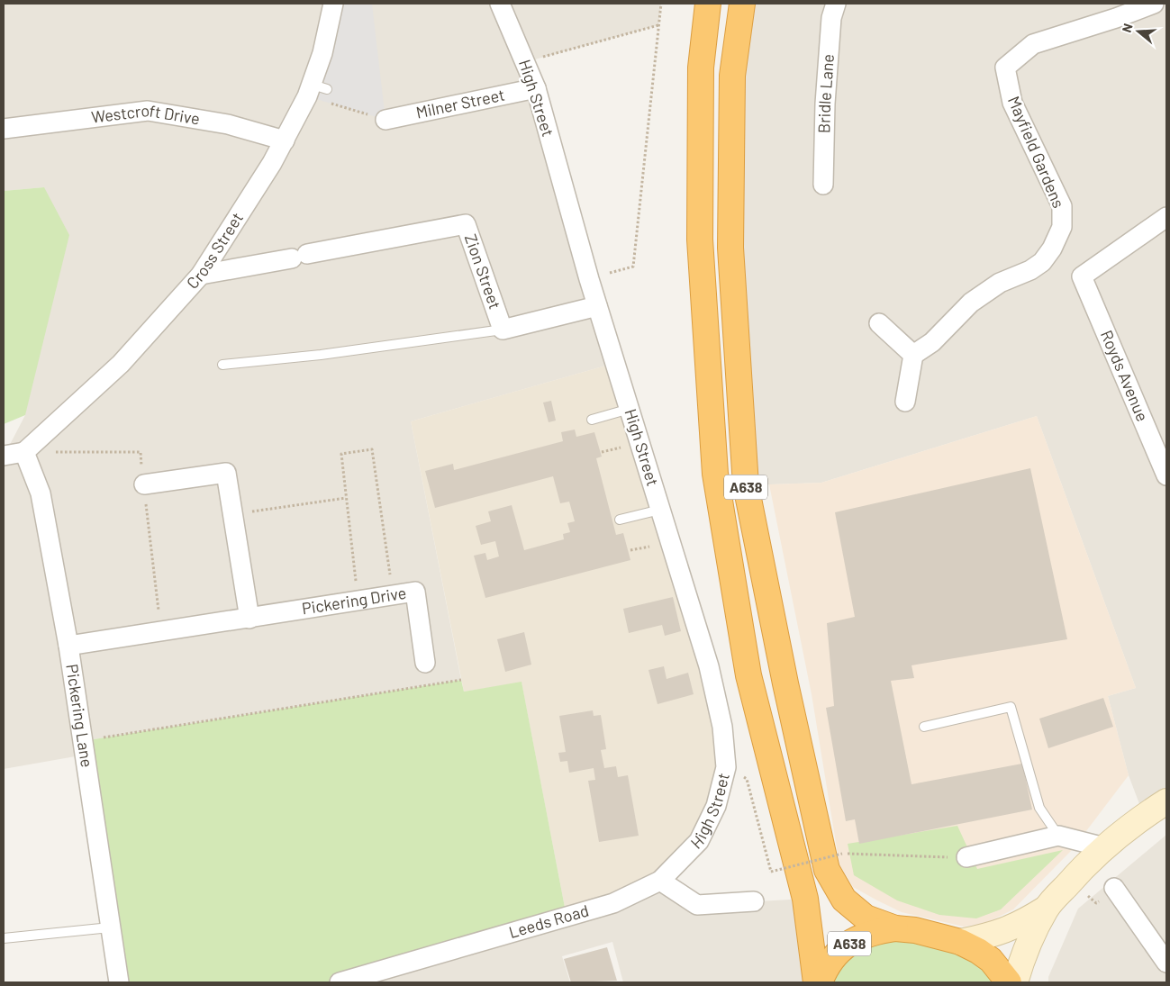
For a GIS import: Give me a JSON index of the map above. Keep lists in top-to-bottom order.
{
  "streets": {
    "highway": ["A638"],
    "street": [
      "Bridle Lane",
      "High Street",
      "Milner Street",
      "Westcroft Drive",
      "Mayfield Gardens",
      "Cross Street",
      "Zion Street",
      "Royds Avenue",
      "Pickering Drive",
      "Pickering Lane",
      "Leeds Road"
    ]
  },
  "crossings": [
    ["High Street", "Milner Street"],
    ["High Street", "Zion Street"],
    ["High Street", "Leeds Road"],
    ["Westcroft Drive", "Cross Street"],
    ["Cross Street", "Zion Street"],
    ["Cross Street", "Pickering Lane"],
    ["Pickering Drive", "Pickering Lane"]
  ],
  "north": "left"
}
